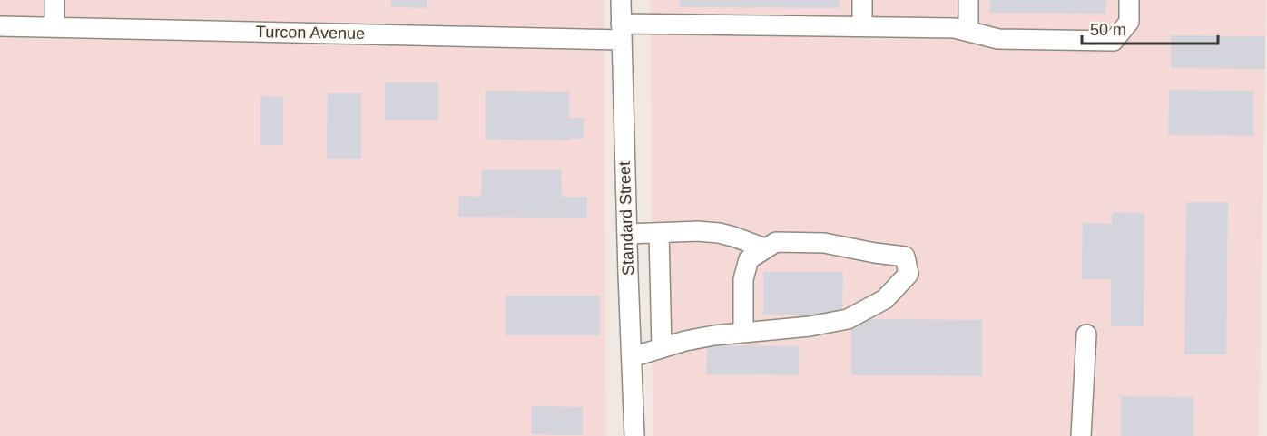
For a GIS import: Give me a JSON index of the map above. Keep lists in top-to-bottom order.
{
  "streets": {
    "street": ["Turcon Avenue", "Standard Street"]
  },
  "crossings": [
    ["Turcon Avenue", "Standard Street"]
  ],
  "scale_bar": "50 m"
}
